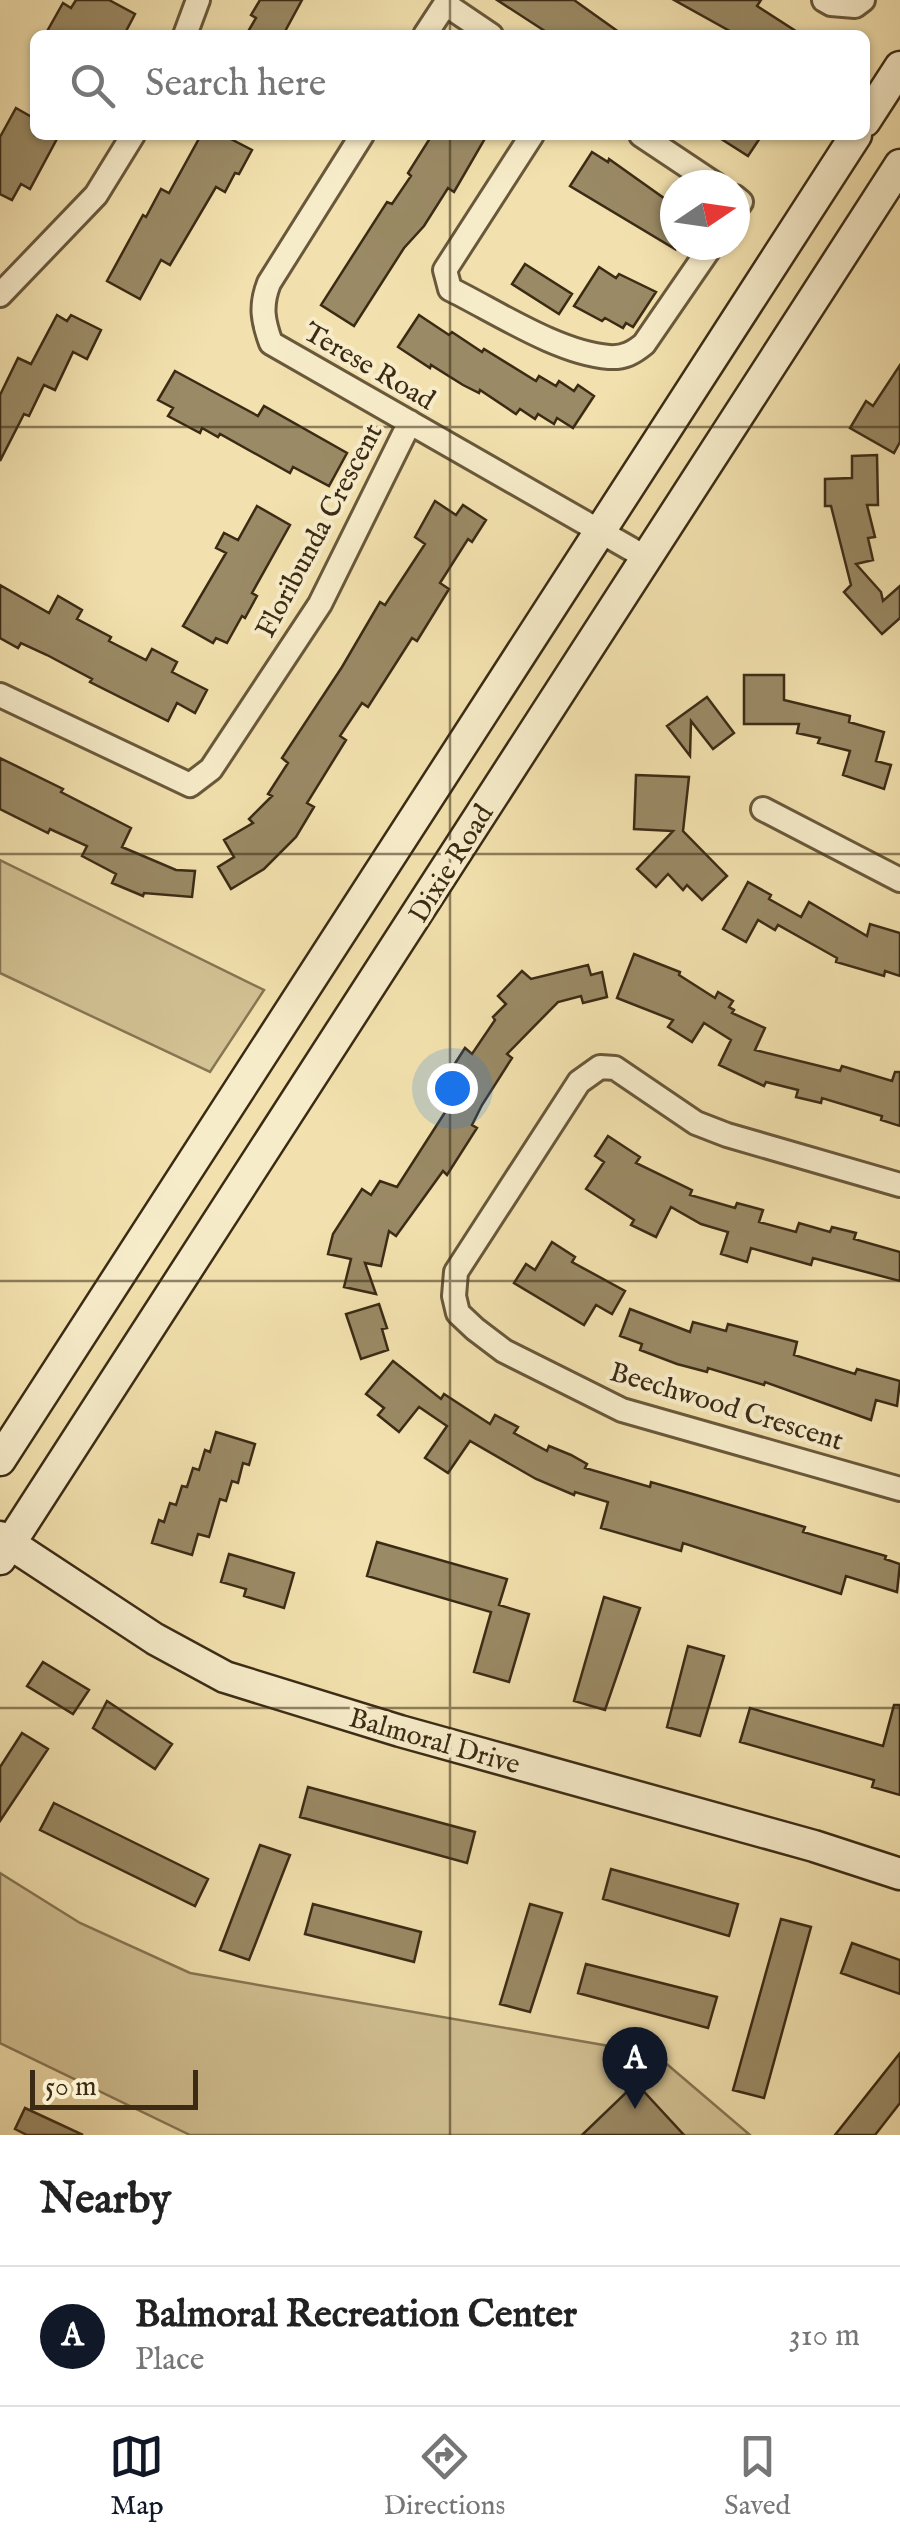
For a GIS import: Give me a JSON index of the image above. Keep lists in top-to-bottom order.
{
  "streets": {
    "main road": ["Dixie Road", "Balmoral Drive"],
    "street": ["Terese Road", "Floribunda Crescent", "Beechwood Crescent"]
  },
  "crossings": [
    ["Terese Road", "Floribunda Crescent"],
    ["Terese Road", "Dixie Road"],
    ["Dixie Road", "Balmoral Drive"]
  ],
  "scale_bar": "50 m",
  "north": "right",
  "page": {
    "search": "Search here",
    "pins": "A",
    "scale": "50 m",
    "heading": "Nearby",
    "list": [
      {
        "mark": "A",
        "name": "Balmoral Recreation Center",
        "note": "Place",
        "value": "310 m"
      }
    ],
    "nav": ["Map", "Directions", "Saved"]
  }
}
